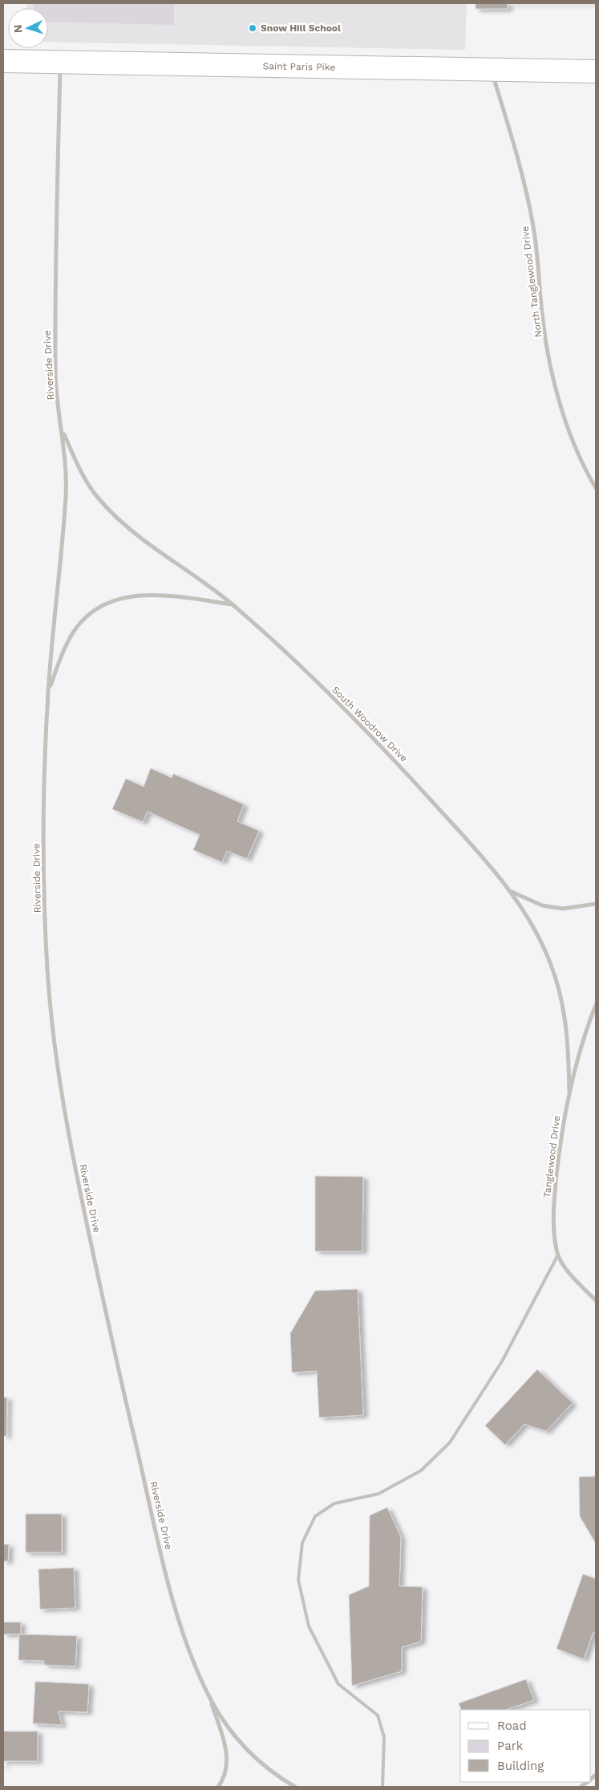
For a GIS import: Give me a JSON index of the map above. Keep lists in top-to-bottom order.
{
  "streets": {
    "street": [
      "Saint Paris Pike",
      "North Tanglewood Drive",
      "Riverside Drive",
      "South Woodrow Drive",
      "Tanglewood Drive"
    ]
  },
  "crossings": [
    ["Saint Paris Pike", "North Tanglewood Drive"],
    ["Saint Paris Pike", "Riverside Drive"],
    ["Riverside Drive", "South Woodrow Drive"],
    ["South Woodrow Drive", "Tanglewood Drive"]
  ],
  "places": ["Snow Hill School"],
  "legend": ["Road", "Park", "Building"],
  "north": "left"
}
